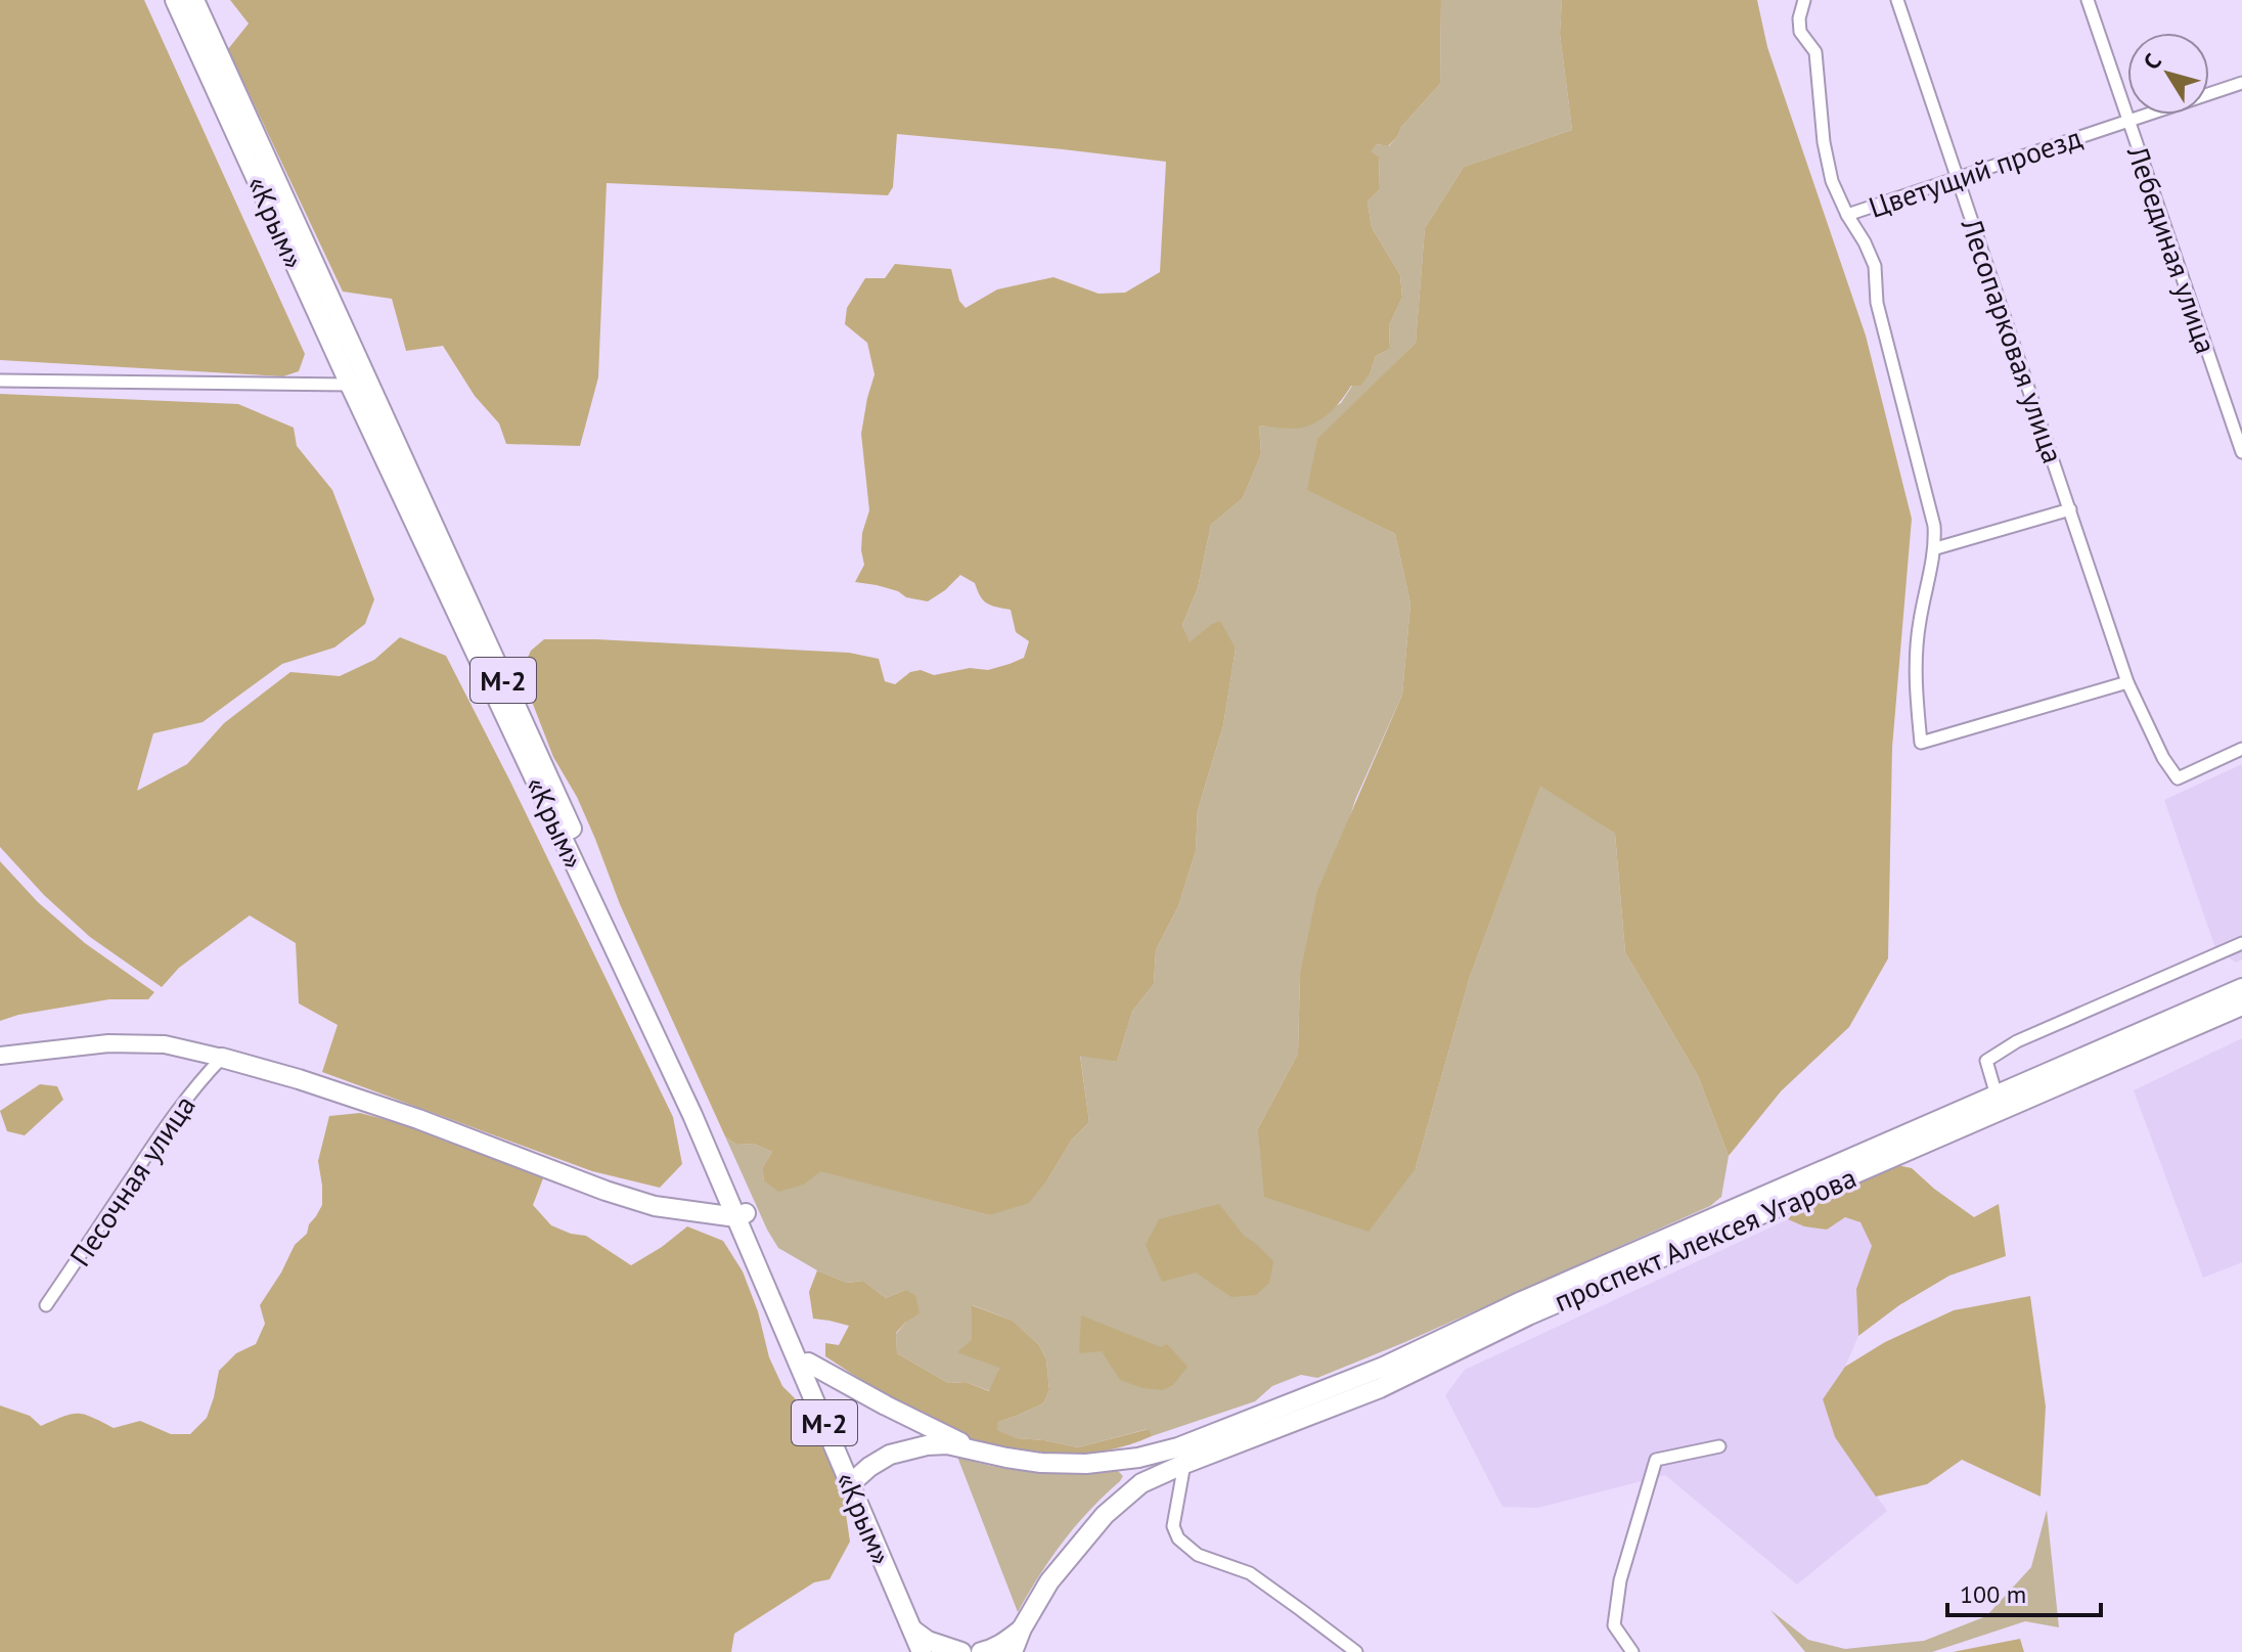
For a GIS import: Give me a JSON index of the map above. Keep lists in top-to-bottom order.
{
  "streets": {
    "main road": ["«Крым»", "М-2", "проспект Алексея Угарова"],
    "street": [
      "Цветущий проезд",
      "Лебединая улица",
      "Лесопарковая улица",
      "Песочная улица"
    ]
  },
  "crossings": [
    ["Цветущий проезд", "Лебединая улица"],
    ["Цветущий проезд", "Лесопарковая улица"],
    ["«Крым»", "проспект Алексея Угарова"]
  ],
  "scale_bar": "100 m",
  "north": "top left"
}
